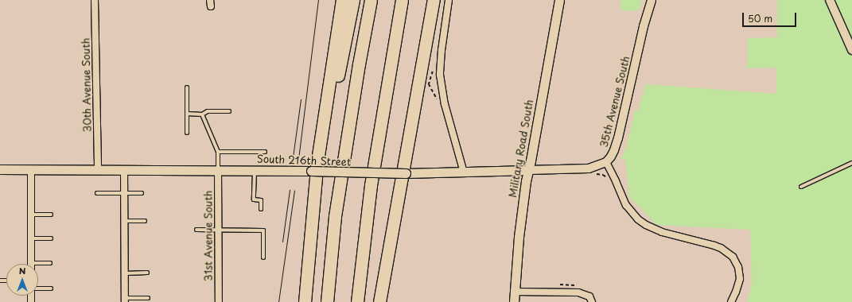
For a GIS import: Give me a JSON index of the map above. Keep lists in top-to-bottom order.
{
  "streets": {
    "main road": ["Military Road South", "South 216th Street"],
    "street": ["30th Avenue South", "35th Avenue South", "31st Avenue South"]
  },
  "crossings": [
    ["30th Avenue South", "South 216th Street"],
    ["35th Avenue South", "South 216th Street"],
    ["Military Road South", "South 216th Street"],
    ["South 216th Street", "31st Avenue South"]
  ],
  "scale_bar": "50 m",
  "north": "top"
}
